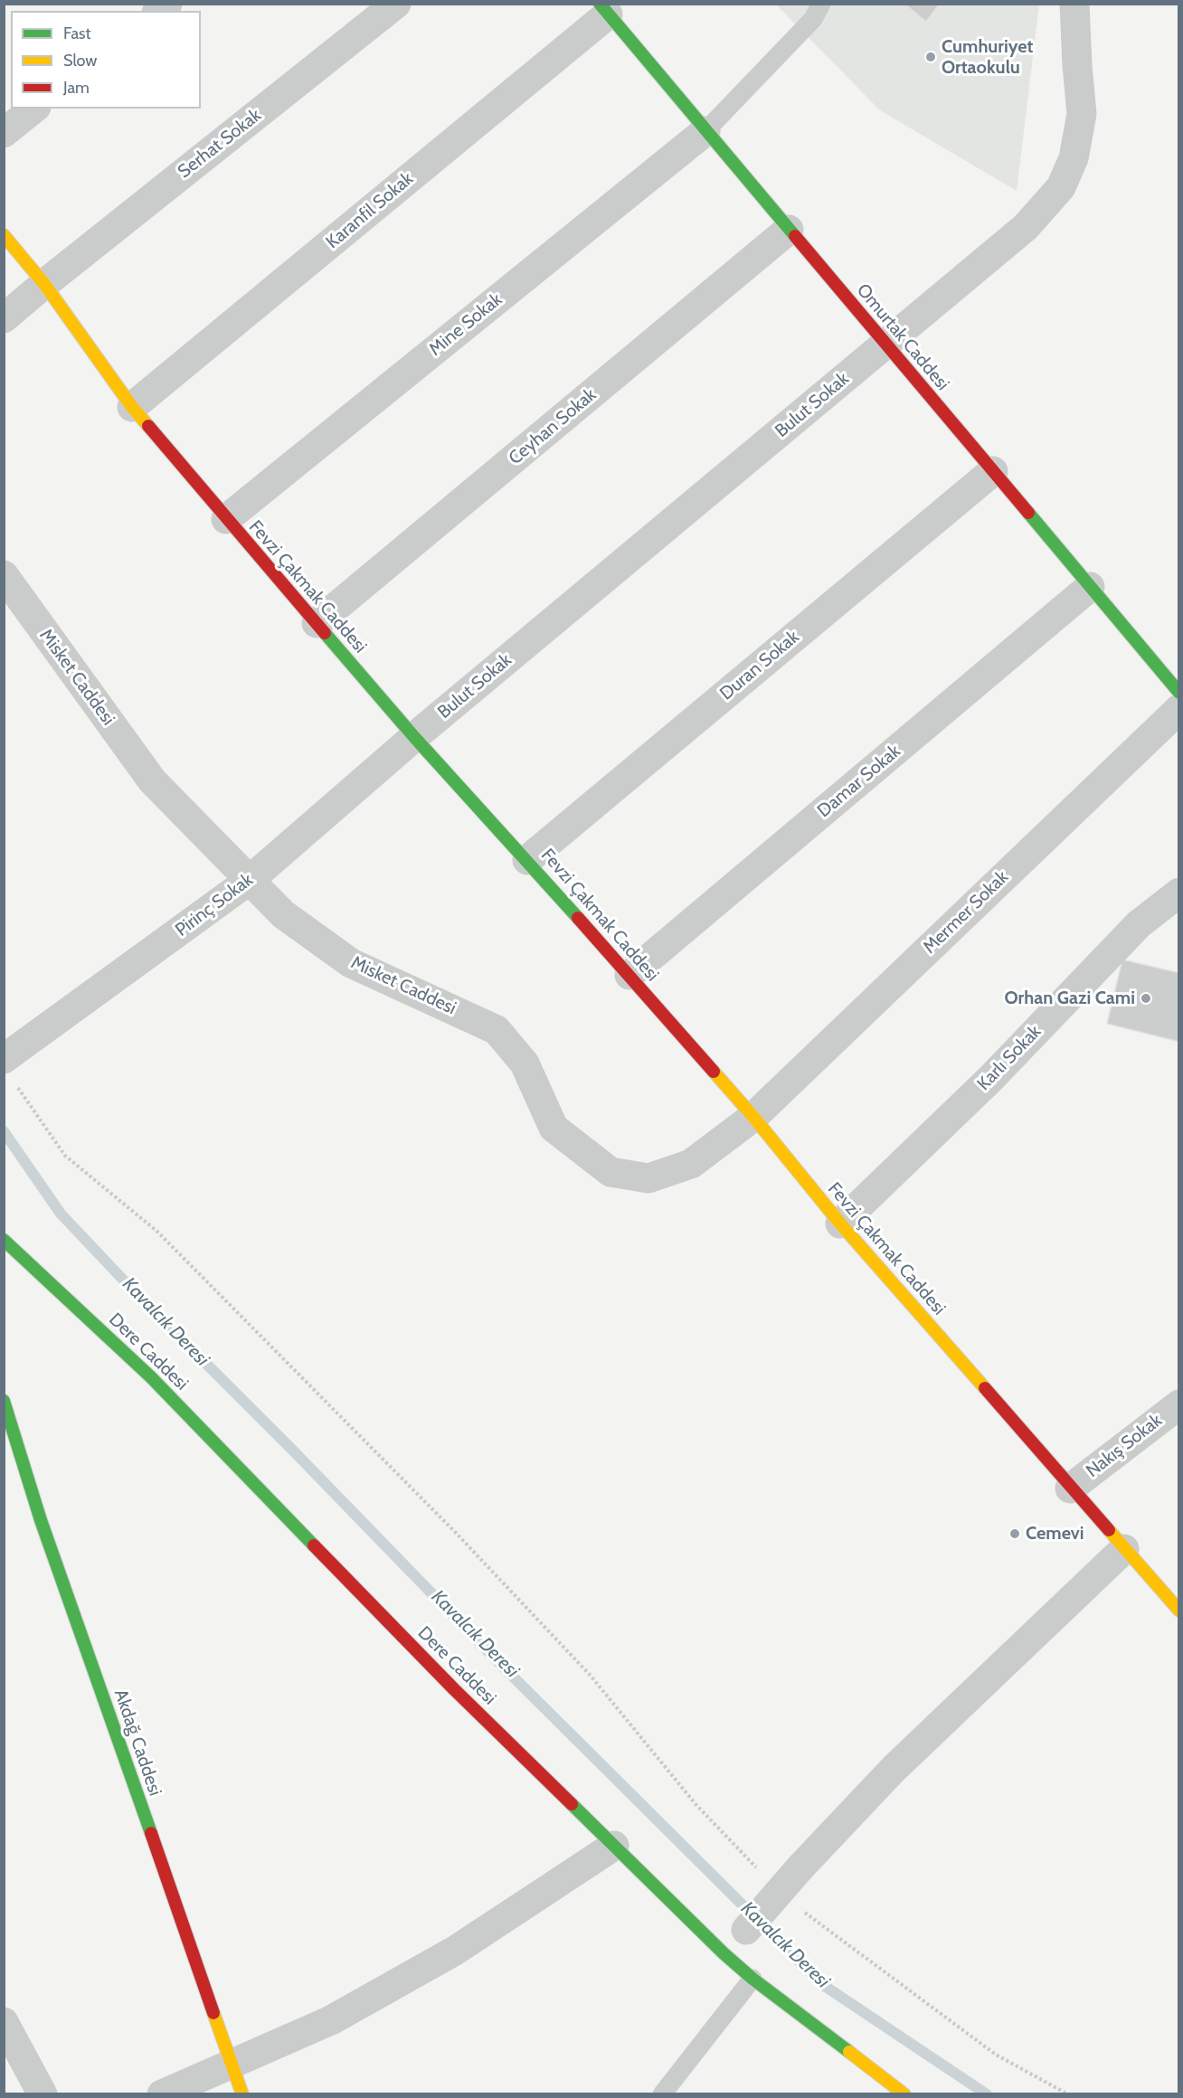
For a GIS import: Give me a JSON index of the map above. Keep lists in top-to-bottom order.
{
  "streets": {
    "street": [
      "Serhat Sokak",
      "Karanfil Sokak",
      "Mine Sokak",
      "Omurtak Caddesi",
      "Bulut Sokak",
      "Ceyhan Sokak",
      "Fevzi Çakmak Caddesi",
      "Duran Sokak",
      "Misket Caddesi",
      "Damar Sokak",
      "Pirinç Sokak",
      "Mermer Sokak",
      "Karlı Sokak",
      "Dere Caddesi",
      "Nakış Sokak",
      "Akdağ Caddesi"
    ]
  },
  "crossings": [
    ["Serhat Sokak", "Fevzi Çakmak Caddesi"],
    ["Karanfil Sokak", "Omurtak Caddesi"],
    ["Karanfil Sokak", "Fevzi Çakmak Caddesi"],
    ["Mine Sokak", "Omurtak Caddesi"],
    ["Mine Sokak", "Fevzi Çakmak Caddesi"],
    ["Omurtak Caddesi", "Bulut Sokak"],
    ["Omurtak Caddesi", "Ceyhan Sokak"],
    ["Omurtak Caddesi", "Duran Sokak"],
    ["Omurtak Caddesi", "Damar Sokak"],
    ["Bulut Sokak", "Fevzi Çakmak Caddesi"],
    ["Bulut Sokak", "Pirinç Sokak"],
    ["Ceyhan Sokak", "Fevzi Çakmak Caddesi"],
    ["Fevzi Çakmak Caddesi", "Duran Sokak"],
    ["Fevzi Çakmak Caddesi", "Misket Caddesi"],
    ["Fevzi Çakmak Caddesi", "Damar Sokak"],
    ["Fevzi Çakmak Caddesi", "Pirinç Sokak"],
    ["Fevzi Çakmak Caddesi", "Mermer Sokak"],
    ["Fevzi Çakmak Caddesi", "Karlı Sokak"],
    ["Fevzi Çakmak Caddesi", "Nakış Sokak"],
    ["Misket Caddesi", "Pirinç Sokak"],
    ["Misket Caddesi", "Mermer Sokak"]
  ],
  "water": ["Kavalcık Deresi"],
  "places": ["Cumhuriyet Ortaokulu", "Orhan Gazi Cami", "Cemevi"],
  "legend": ["Fast", "Slow", "Jam"]
}
